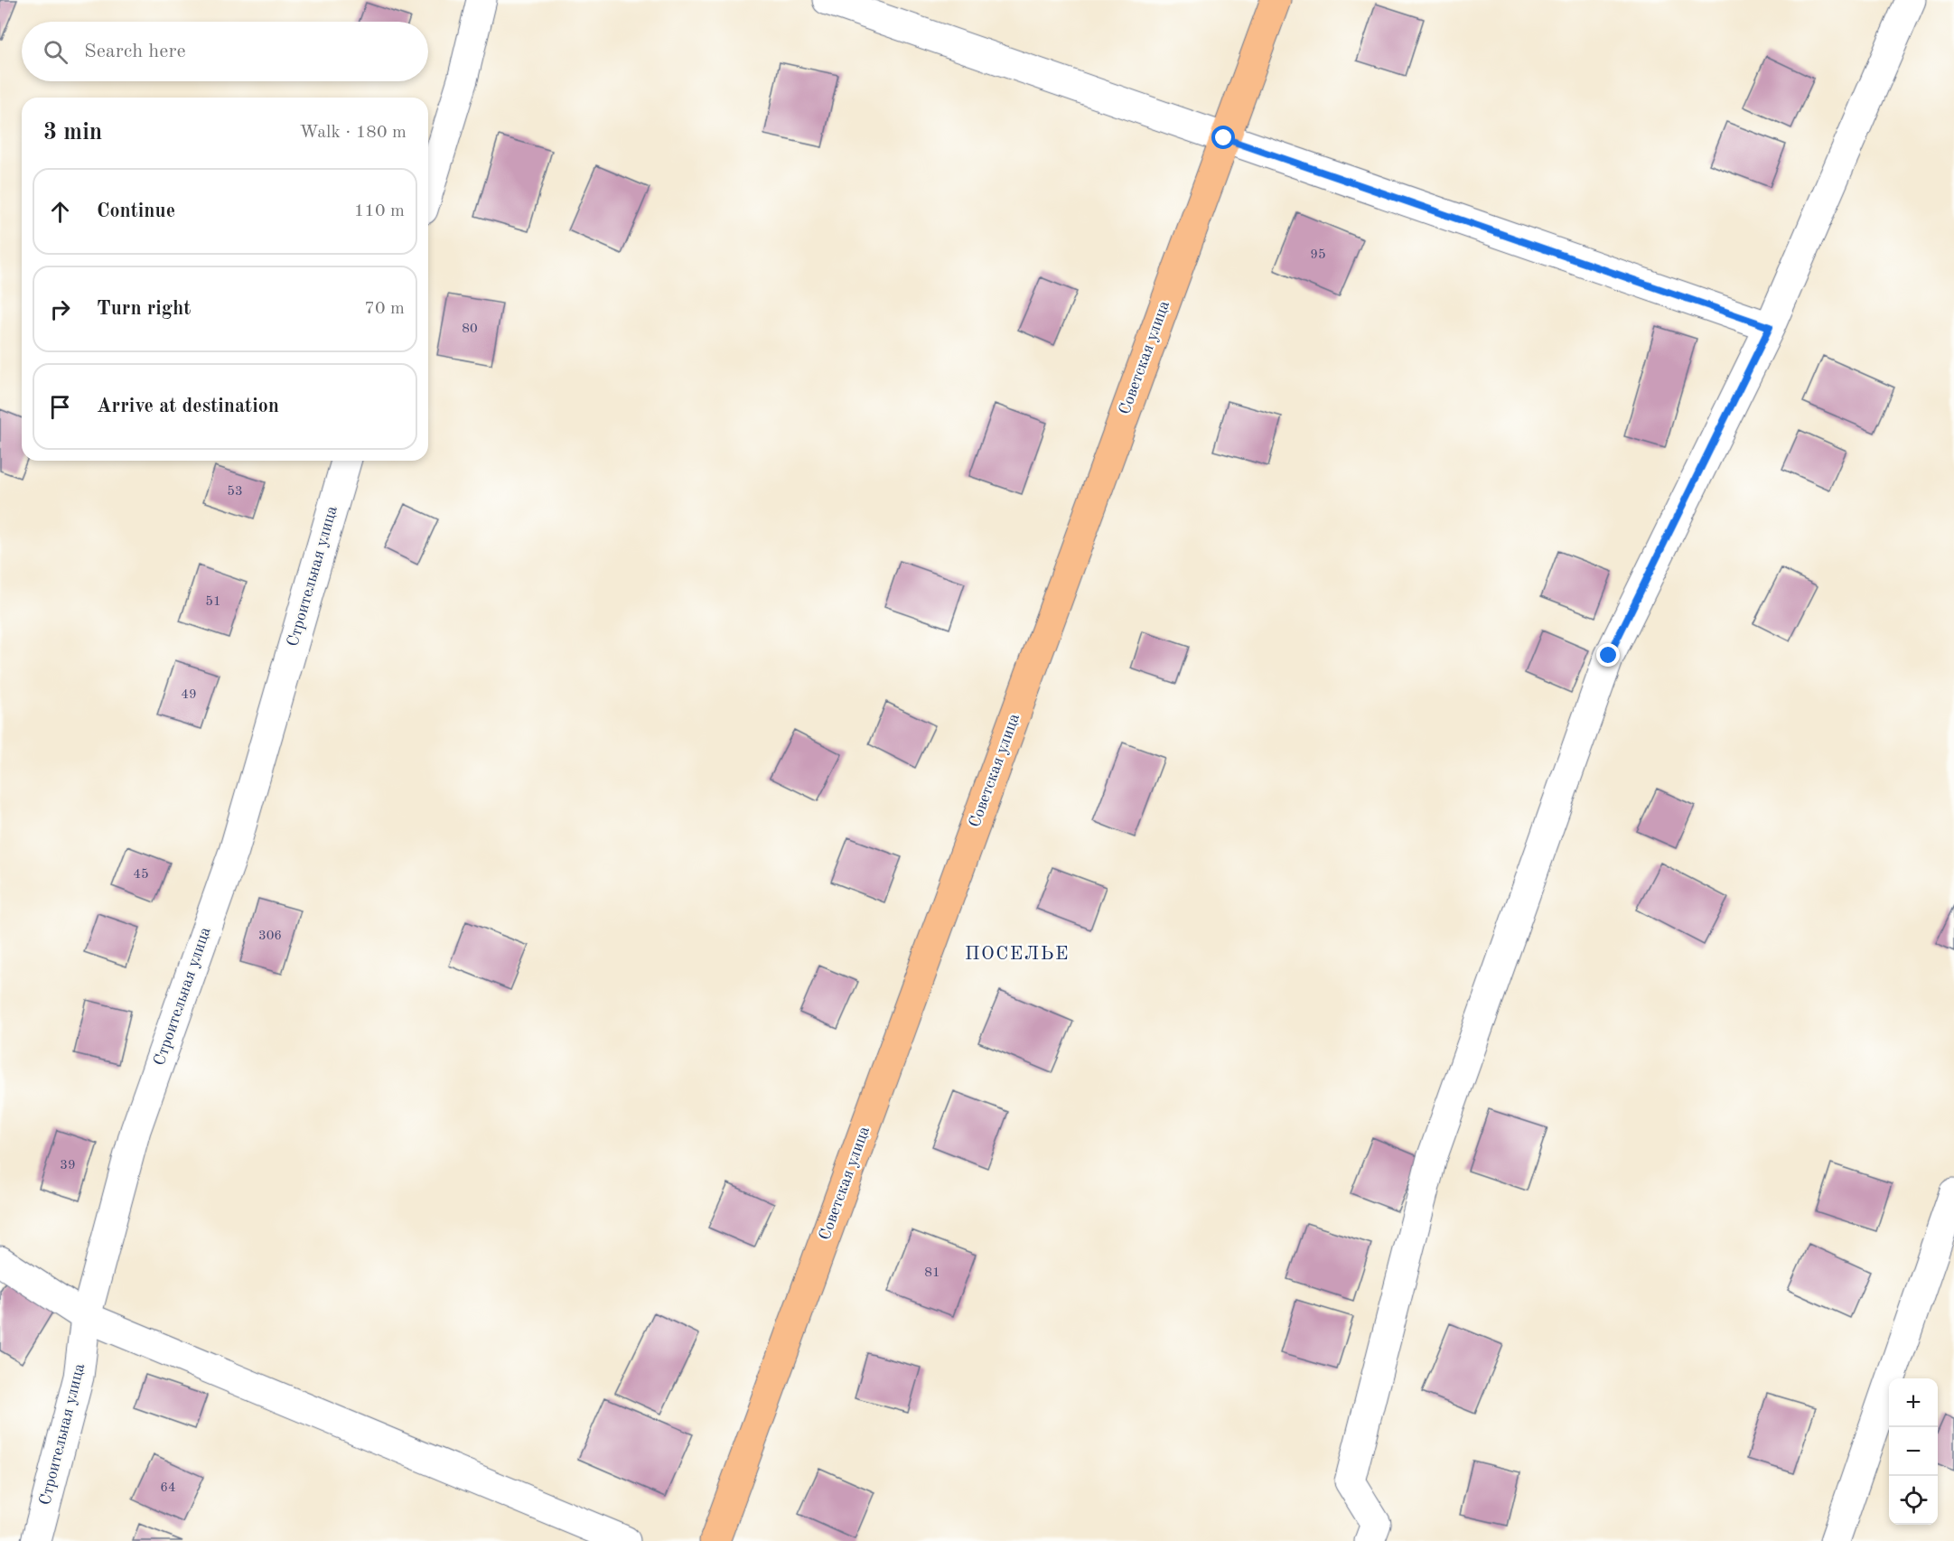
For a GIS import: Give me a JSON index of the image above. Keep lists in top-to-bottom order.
{
  "streets": {
    "main road": ["Советская улица"],
    "street": ["Строительная улица"]
  },
  "districts": ["ПОСЕЛЬЕ"],
  "house_numbers": [
    "95",
    "80",
    "53",
    "51",
    "49",
    "45",
    "306",
    "39",
    "81",
    "64"
  ],
  "page": {
    "search": "Search here",
    "heading": ["3 min", "Walk · 180 m"],
    "list": [
      ["Continue", "110 m"],
      ["Turn right", "70 m"],
      "Arrive at destination"
    ],
    "map_buttons": ["+", "−"]
  }
}
